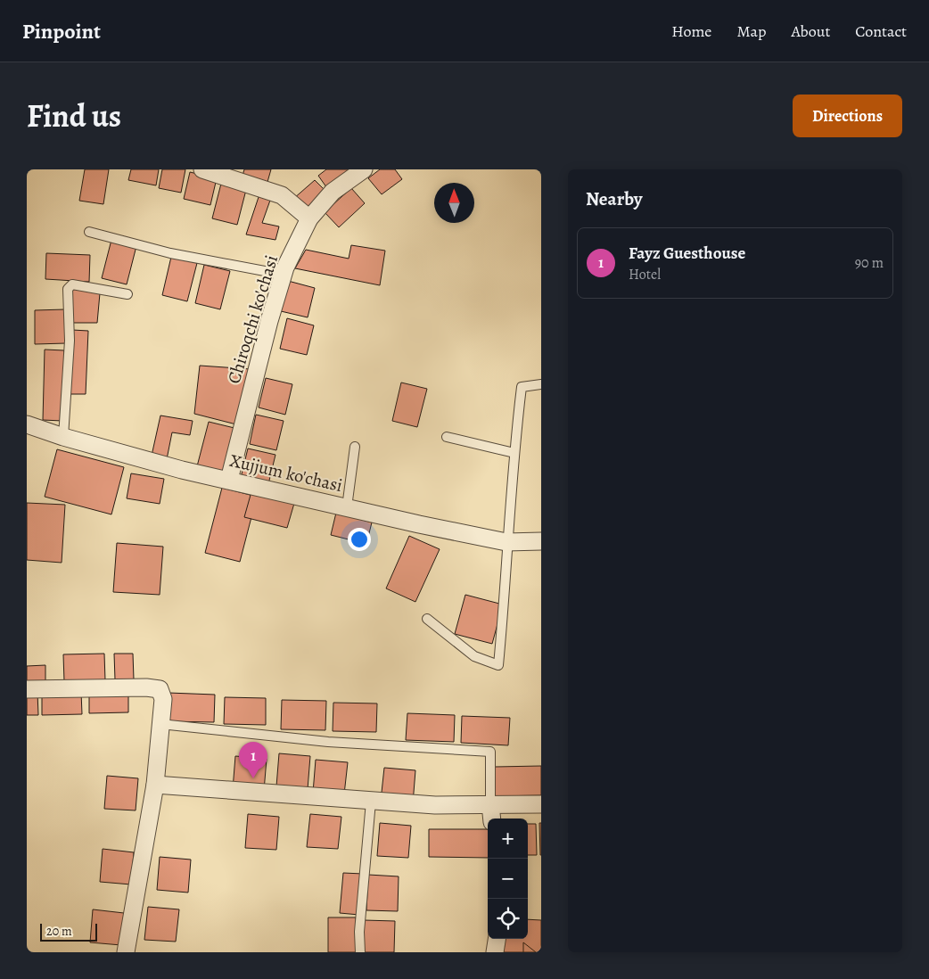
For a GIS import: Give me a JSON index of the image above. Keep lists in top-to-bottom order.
{
  "streets": {
    "street": ["Chiroqchi ko'chasi", "Xujjum ko'chasi"]
  },
  "crossings": [
    ["Chiroqchi ko'chasi", "Xujjum ko'chasi"]
  ],
  "scale_bar": "20 m",
  "north": "top",
  "page": {
    "header": "Pinpoint",
    "nav": [
      "Home",
      "Map",
      "About",
      "Contact"
    ],
    "title": "Find us",
    "buttons": "Directions",
    "heading": "Nearby",
    "list": [
      {
        "mark": "1",
        "name": "Fayz Guesthouse",
        "note": "Hotel",
        "value": "90 m"
      }
    ],
    "pins": "1",
    "map_buttons": ["+", "−"],
    "scale": "20 m"
  }
}
